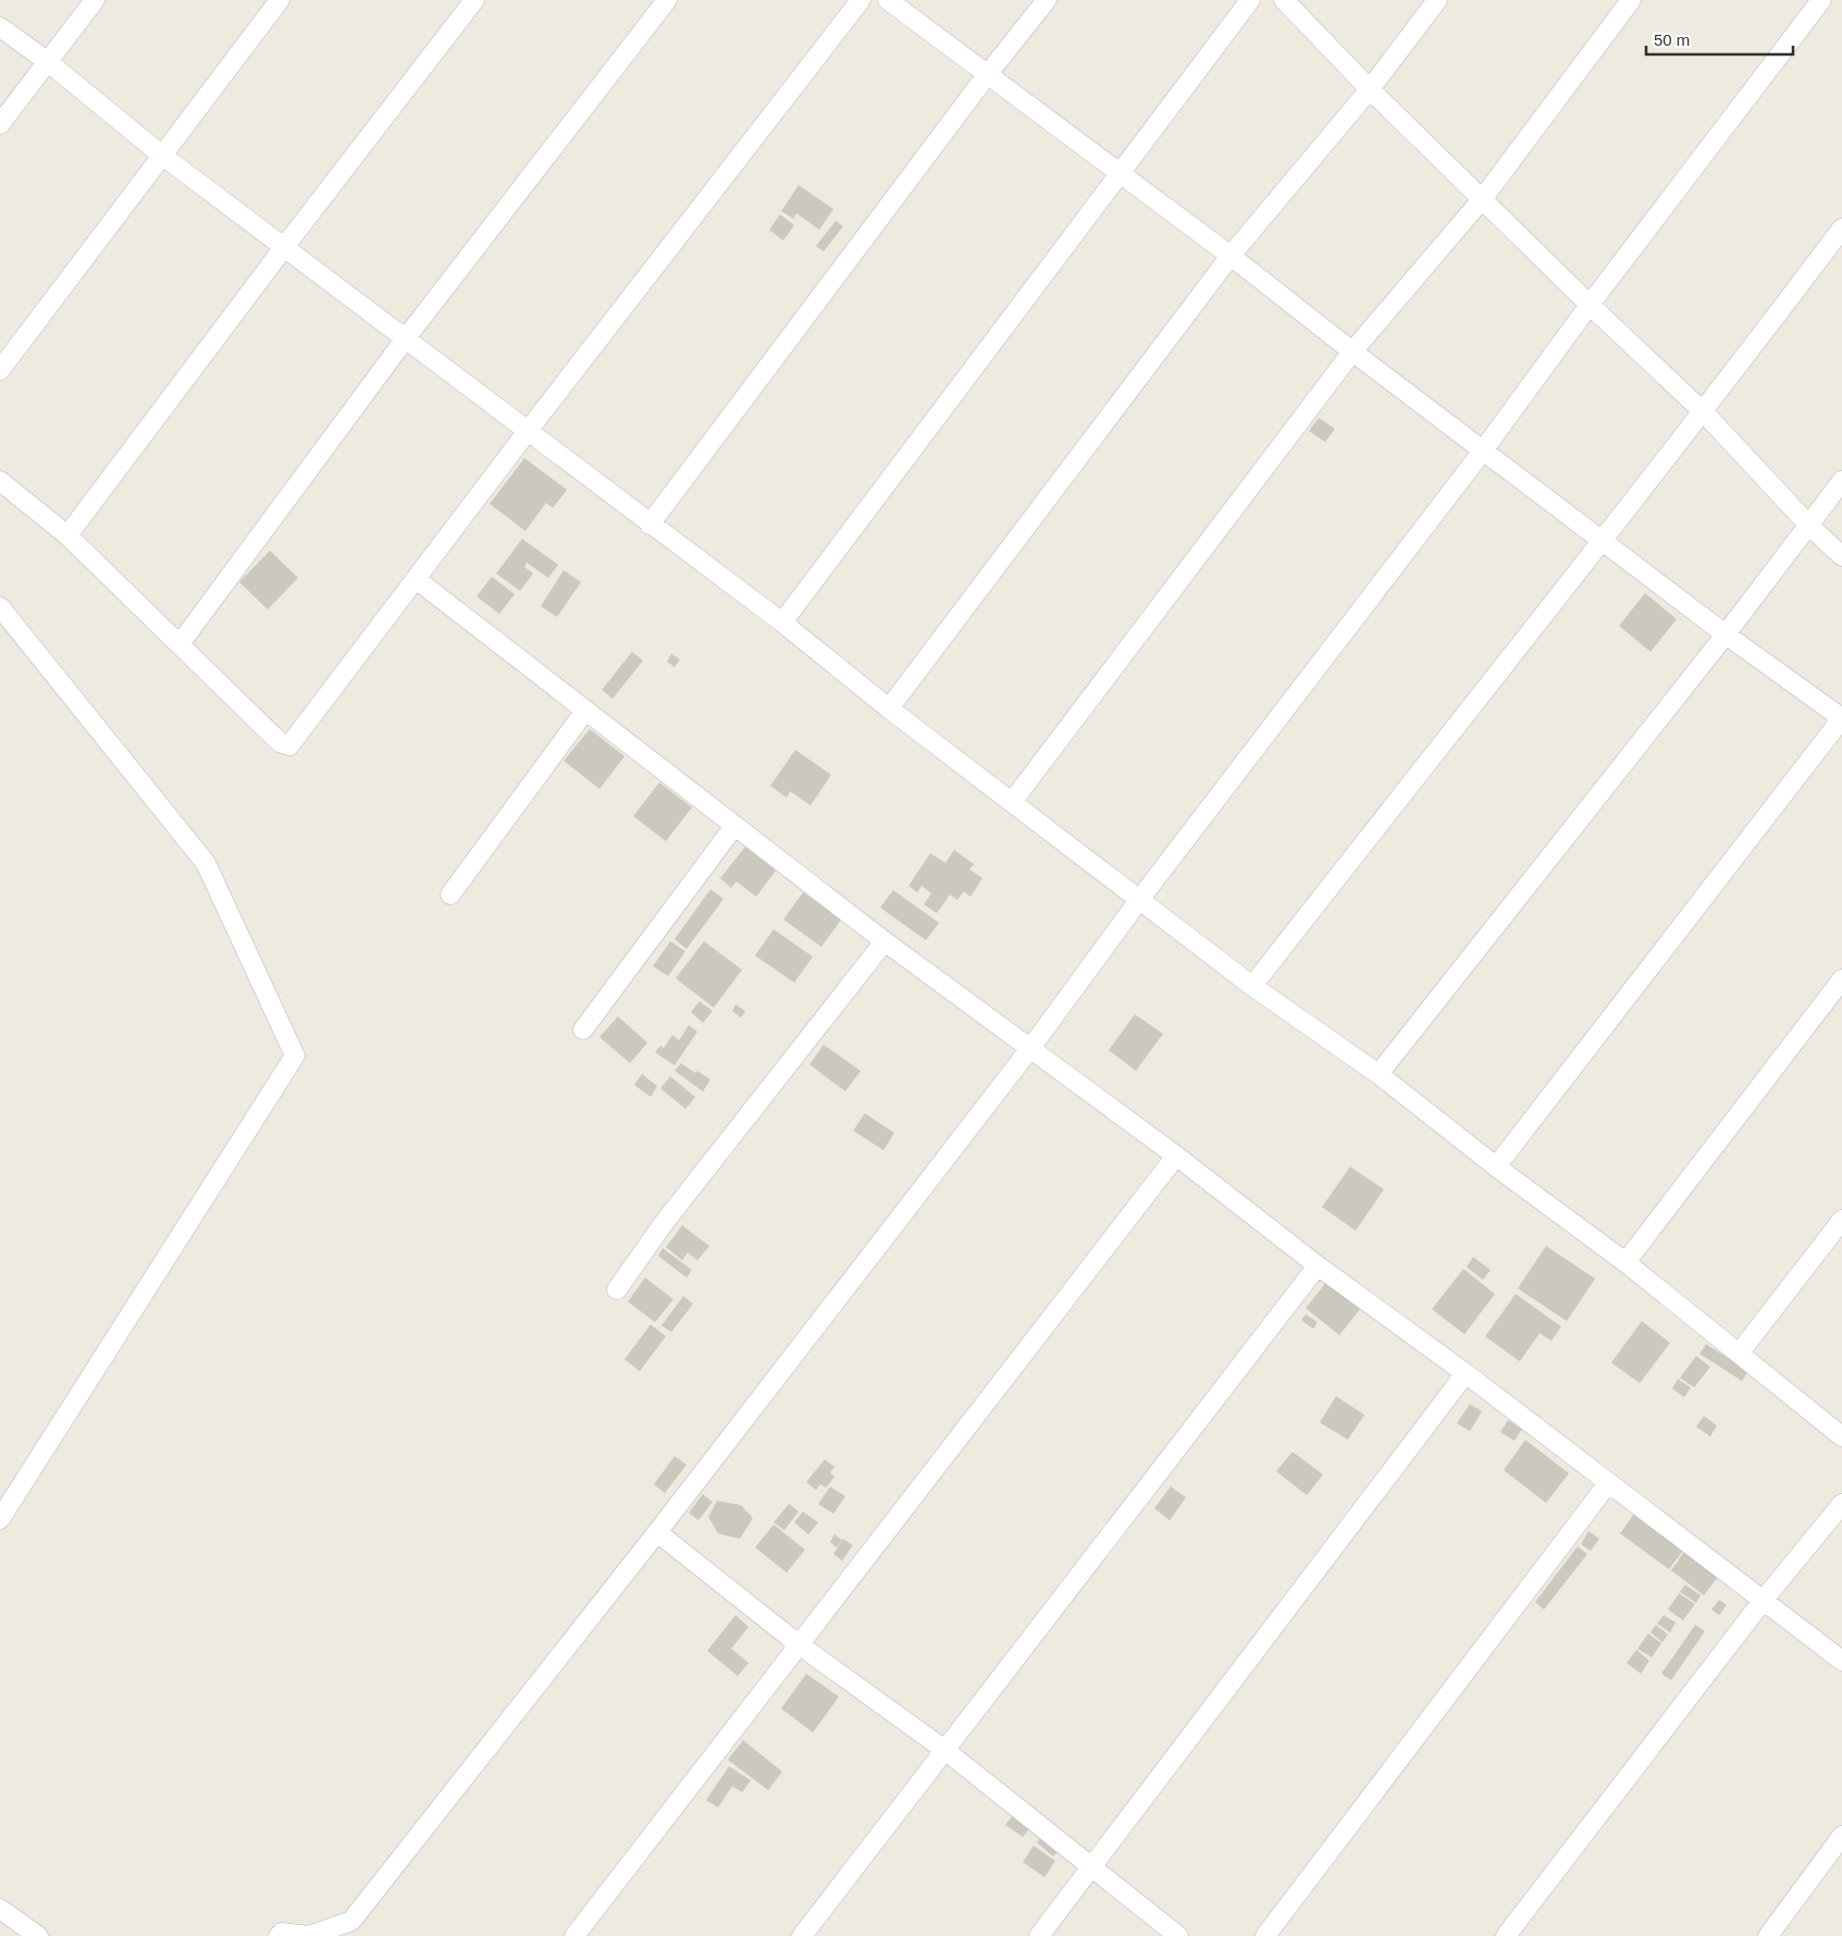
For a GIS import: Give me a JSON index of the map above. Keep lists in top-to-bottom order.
{
  "scale_bar": "50 m"
}
